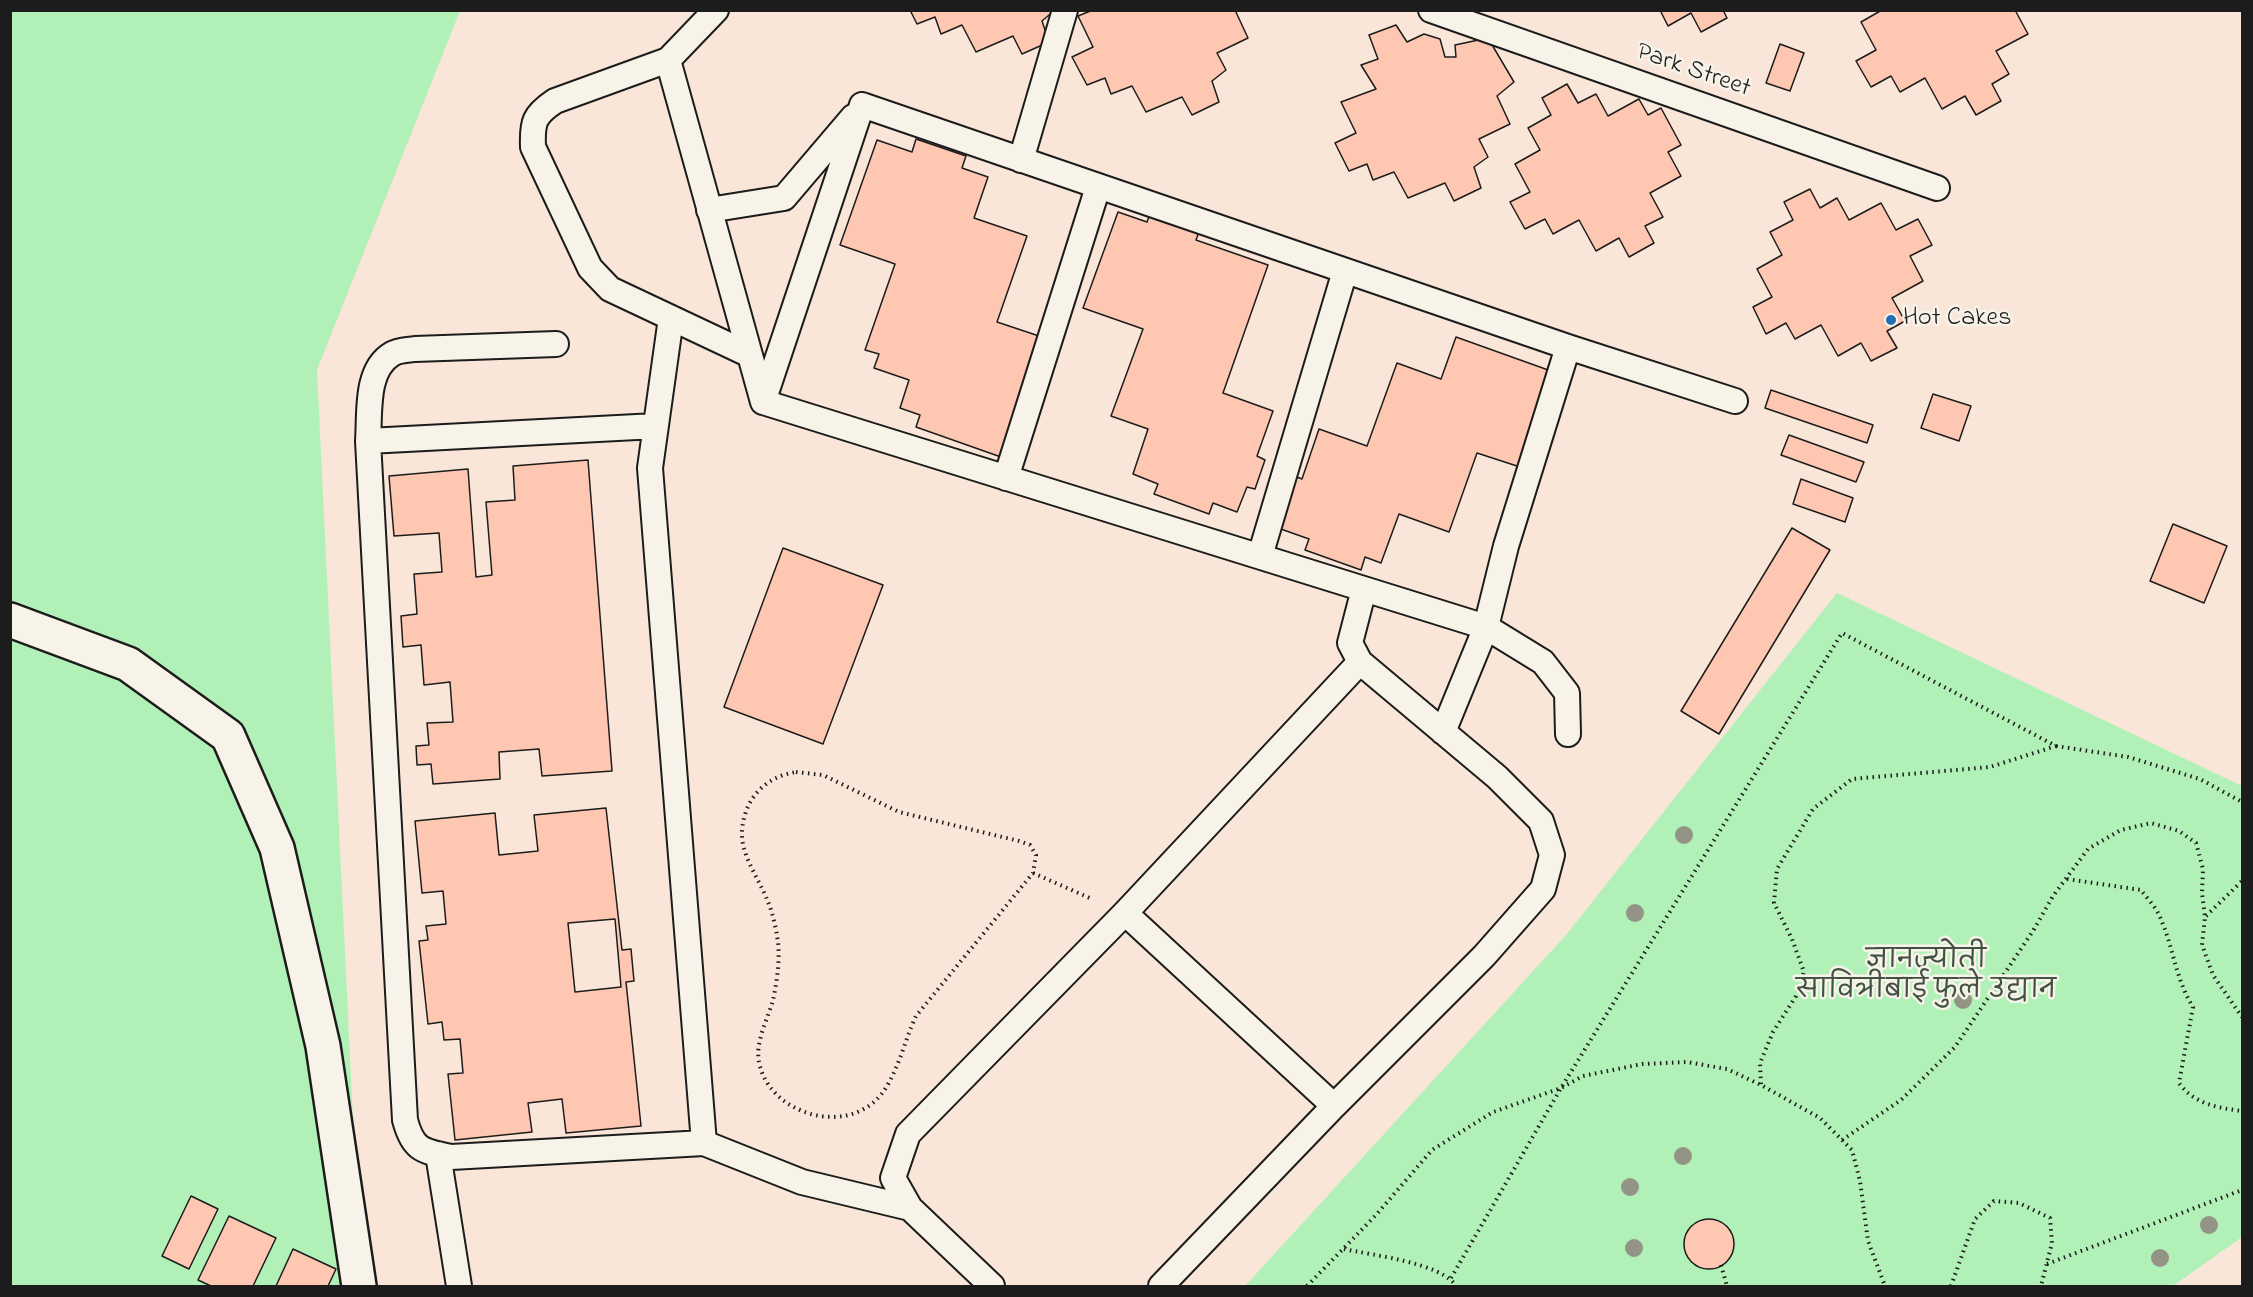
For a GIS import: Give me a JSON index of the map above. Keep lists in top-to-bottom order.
{
  "streets": {
    "lane": ["Park Street"]
  },
  "parks": ["ज्ञानज्योती सावित्रीबाई फुले उद्यान"],
  "places": ["Hot Cakes"]
}
